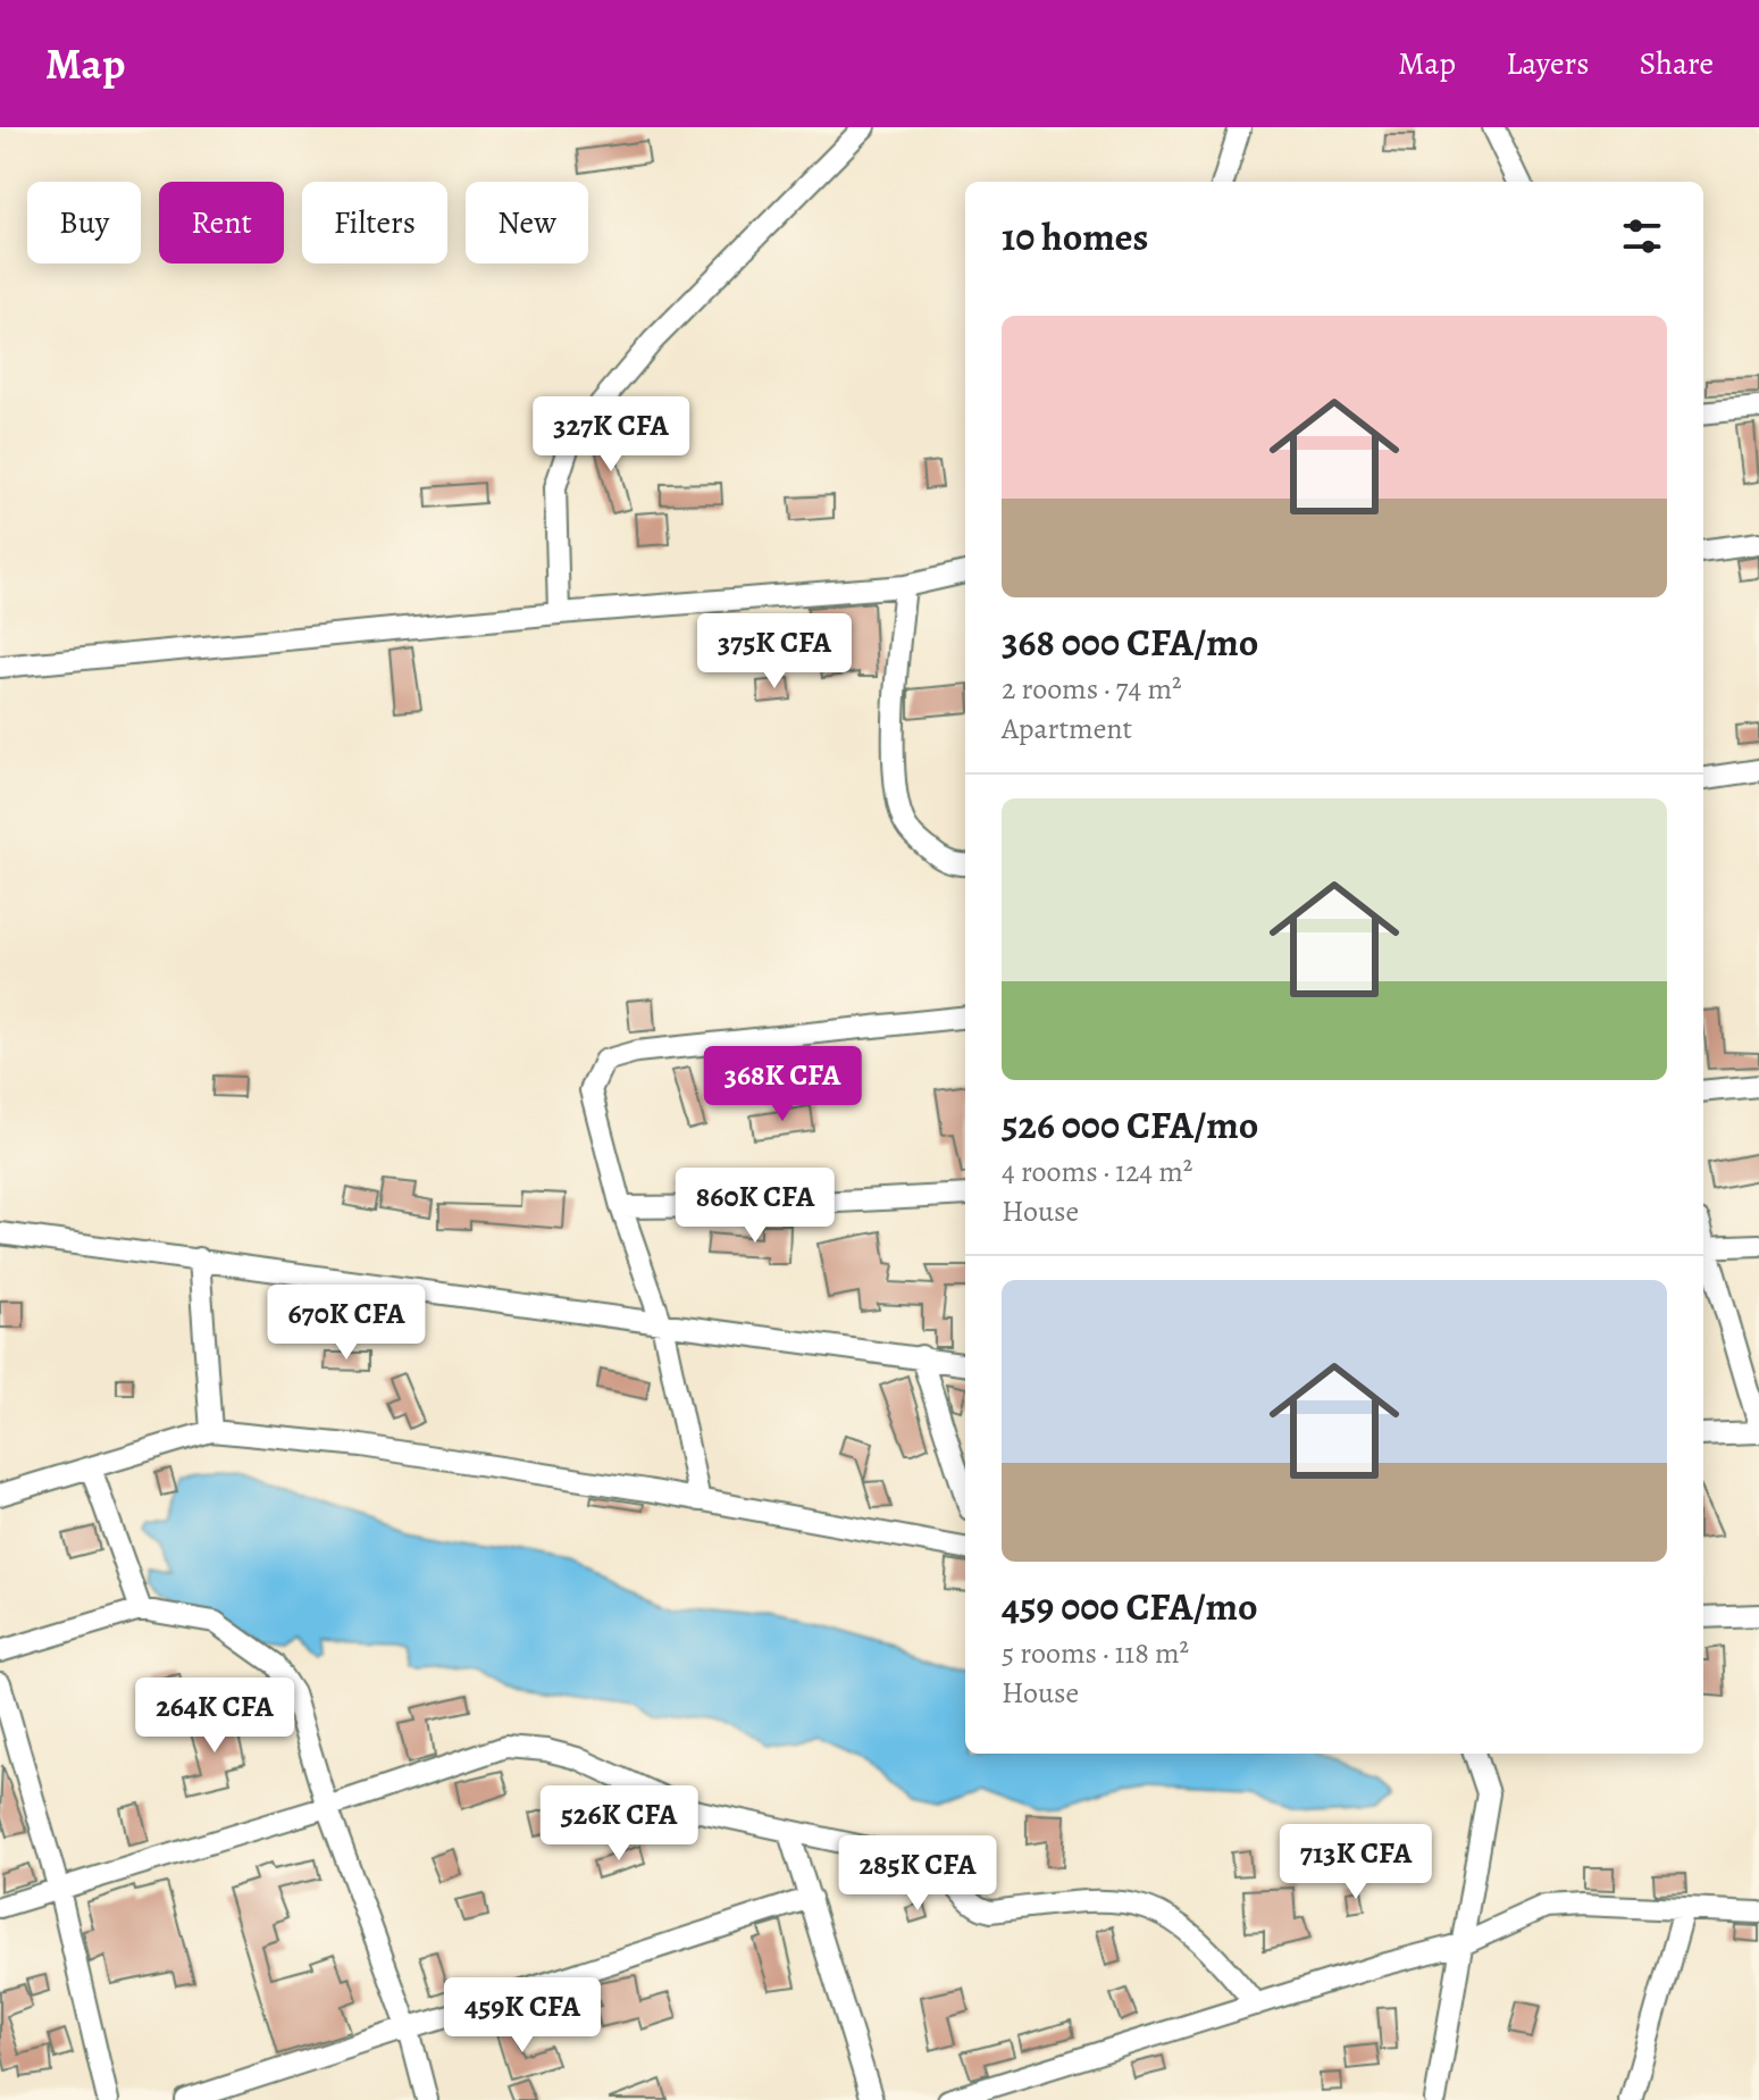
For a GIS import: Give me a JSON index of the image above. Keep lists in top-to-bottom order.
{
  "page": {
    "header": "Map",
    "nav": ["Map", "Layers", "Share"],
    "chip": [
      "Buy",
      "Rent",
      "Filters",
      "New"
    ],
    "heading": "10 homes",
    "list": [
      {
        "name": "368 000 CFA/mo",
        "note": "2 rooms · 74 m² · Apartment"
      },
      {
        "name": "526 000 CFA/mo",
        "note": "4 rooms · 124 m² · House"
      },
      {
        "name": "459 000 CFA/mo",
        "note": "5 rooms · 118 m² · House"
      }
    ],
    "price": [
      "327K CFA",
      "375K CFA",
      "368K CFA",
      "860K CFA",
      "670K CFA",
      "264K CFA",
      "526K CFA",
      "713K CFA",
      "285K CFA",
      "459K CFA"
    ]
  }
}
